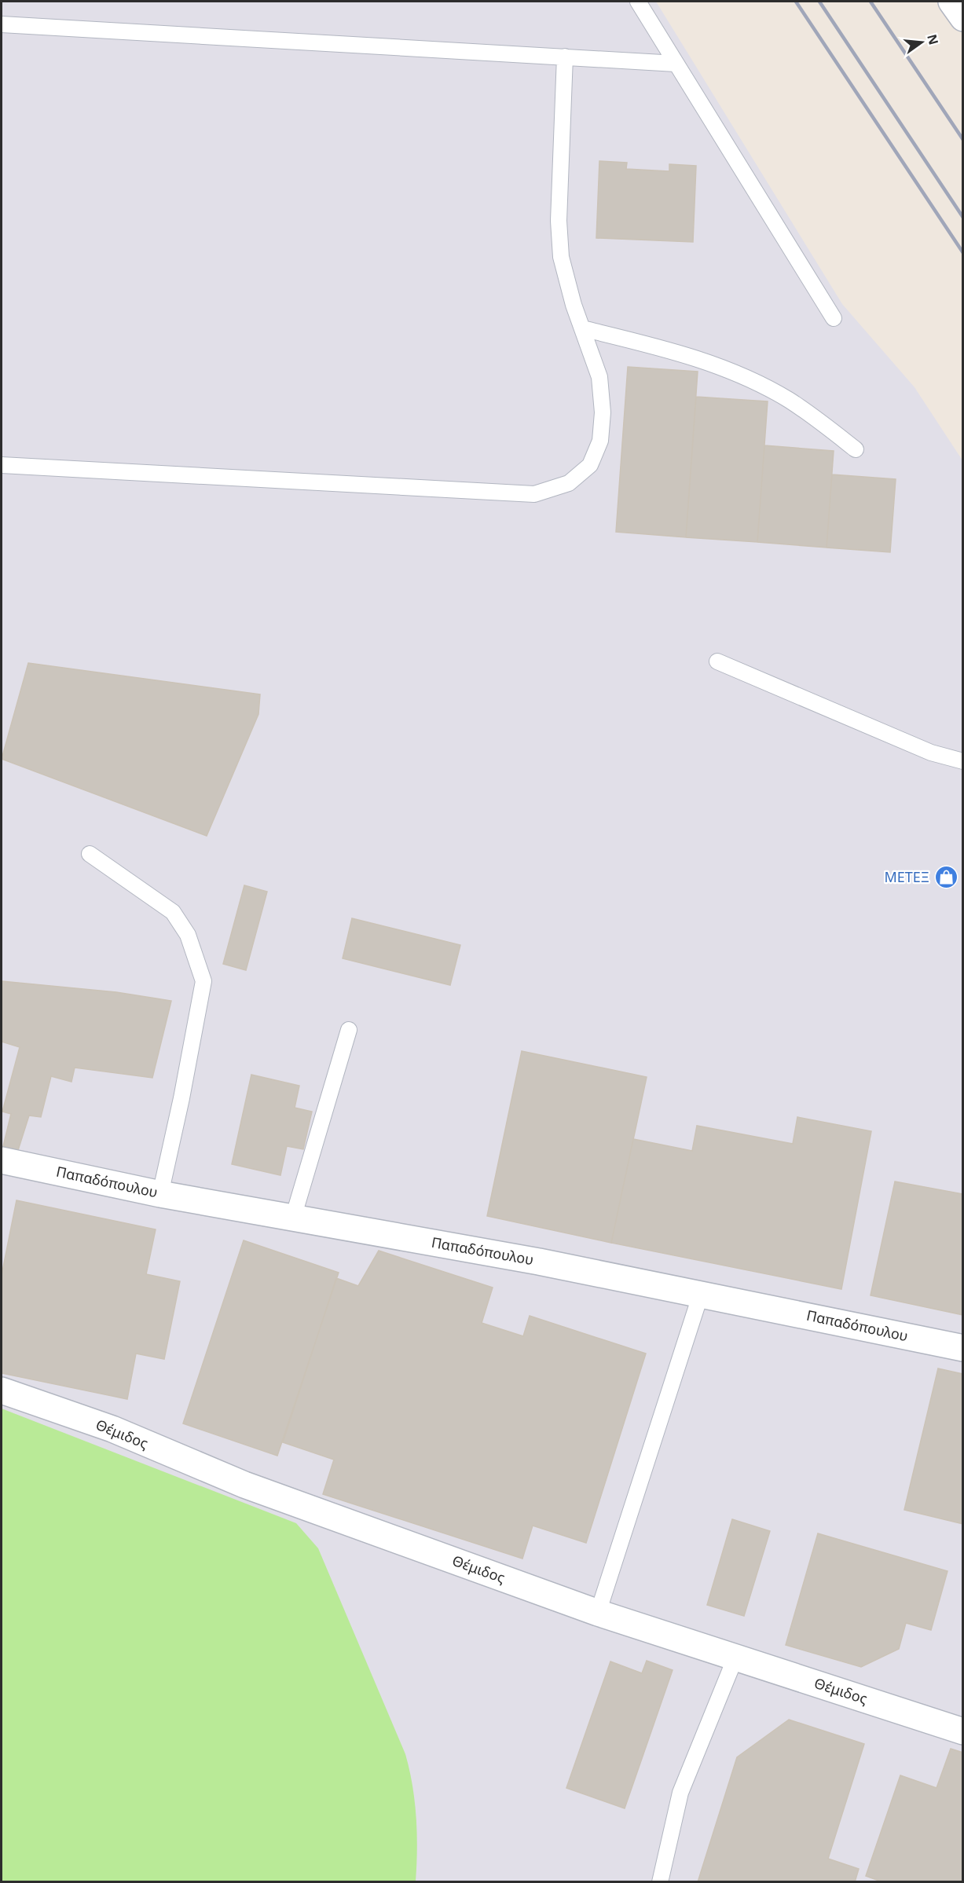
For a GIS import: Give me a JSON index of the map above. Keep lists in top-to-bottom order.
{
  "streets": {
    "street": ["Παπαδόπουλου", "Θέμιδος"]
  },
  "places": {
    "shop": ["ΜΕΤΕΞ"]
  },
  "north": "right"
}
